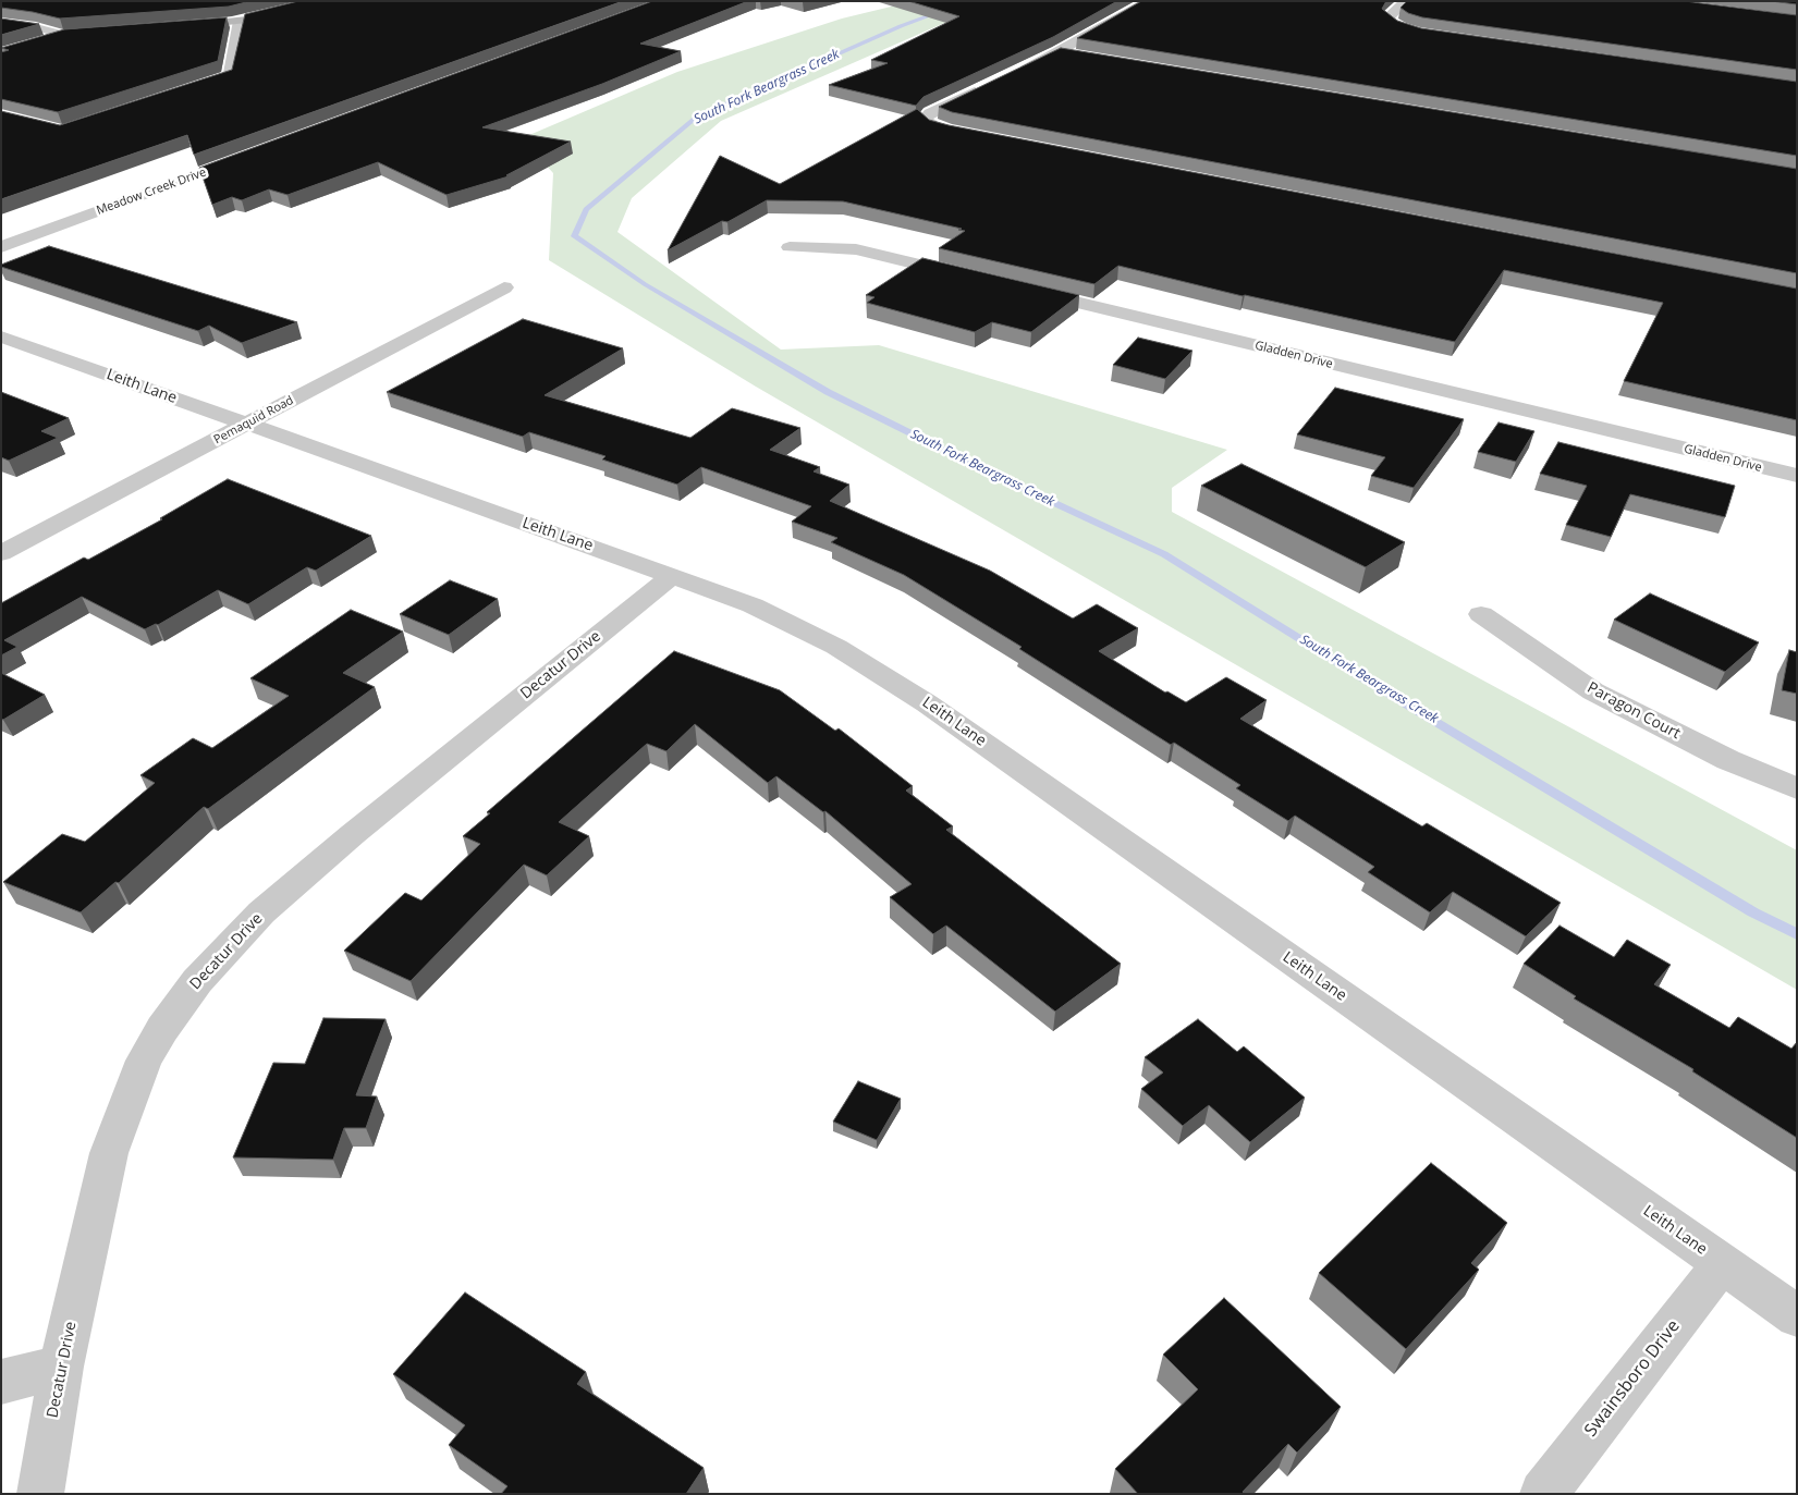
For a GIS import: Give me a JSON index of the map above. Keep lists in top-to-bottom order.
{
  "streets": {
    "street": [
      "Meadow Creek Drive",
      "Gladden Drive",
      "Leith Lane",
      "Pemaquid Road",
      "Decatur Drive",
      "Paragon Court",
      "Swainsboro Drive"
    ]
  },
  "crossings": [
    ["Leith Lane", "Pemaquid Road"],
    ["Leith Lane", "Decatur Drive"],
    ["Leith Lane", "Swainsboro Drive"]
  ],
  "water": ["South Fork Beargrass Creek"]
}
